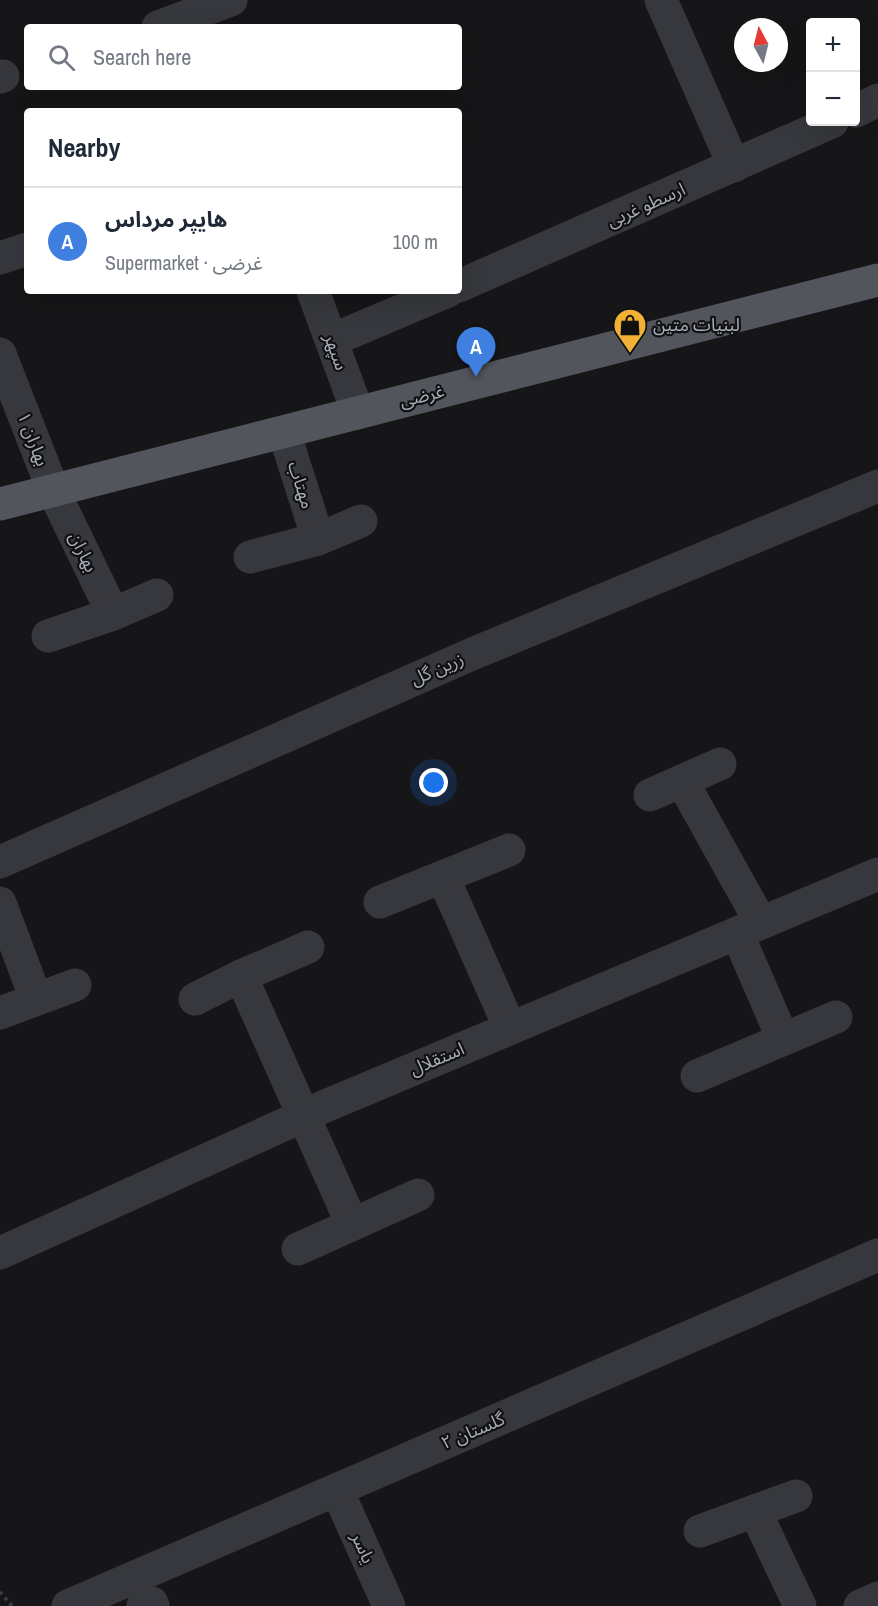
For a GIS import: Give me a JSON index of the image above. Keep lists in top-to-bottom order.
{
  "streets": {
    "main road": ["غرضی"],
    "street": [
      "ارسطو غربی",
      "سپهر",
      "بهاران ۱",
      "مهتاب",
      "بهاران",
      "زرین گل",
      "استقلال",
      "گلستان ۲",
      "یاسر"
    ]
  },
  "crossings": [
    ["سپهر", "غرضی"],
    ["غرضی", "بهاران ۱"],
    ["غرضی", "مهتاب"],
    ["غرضی", "بهاران"],
    ["بهاران ۱", "بهاران"],
    ["گلستان ۲", "یاسر"]
  ],
  "places": {
    "shop": ["لبنیات متین"]
  },
  "north": "top",
  "page": {
    "map_buttons": ["+", "−"],
    "search": "Search here",
    "heading": "Nearby",
    "list": [
      {
        "mark": "A",
        "name": "هایپر مرداس",
        "note": "Supermarket · غرضی",
        "value": "100 m"
      }
    ],
    "pins": "A"
  }
}
